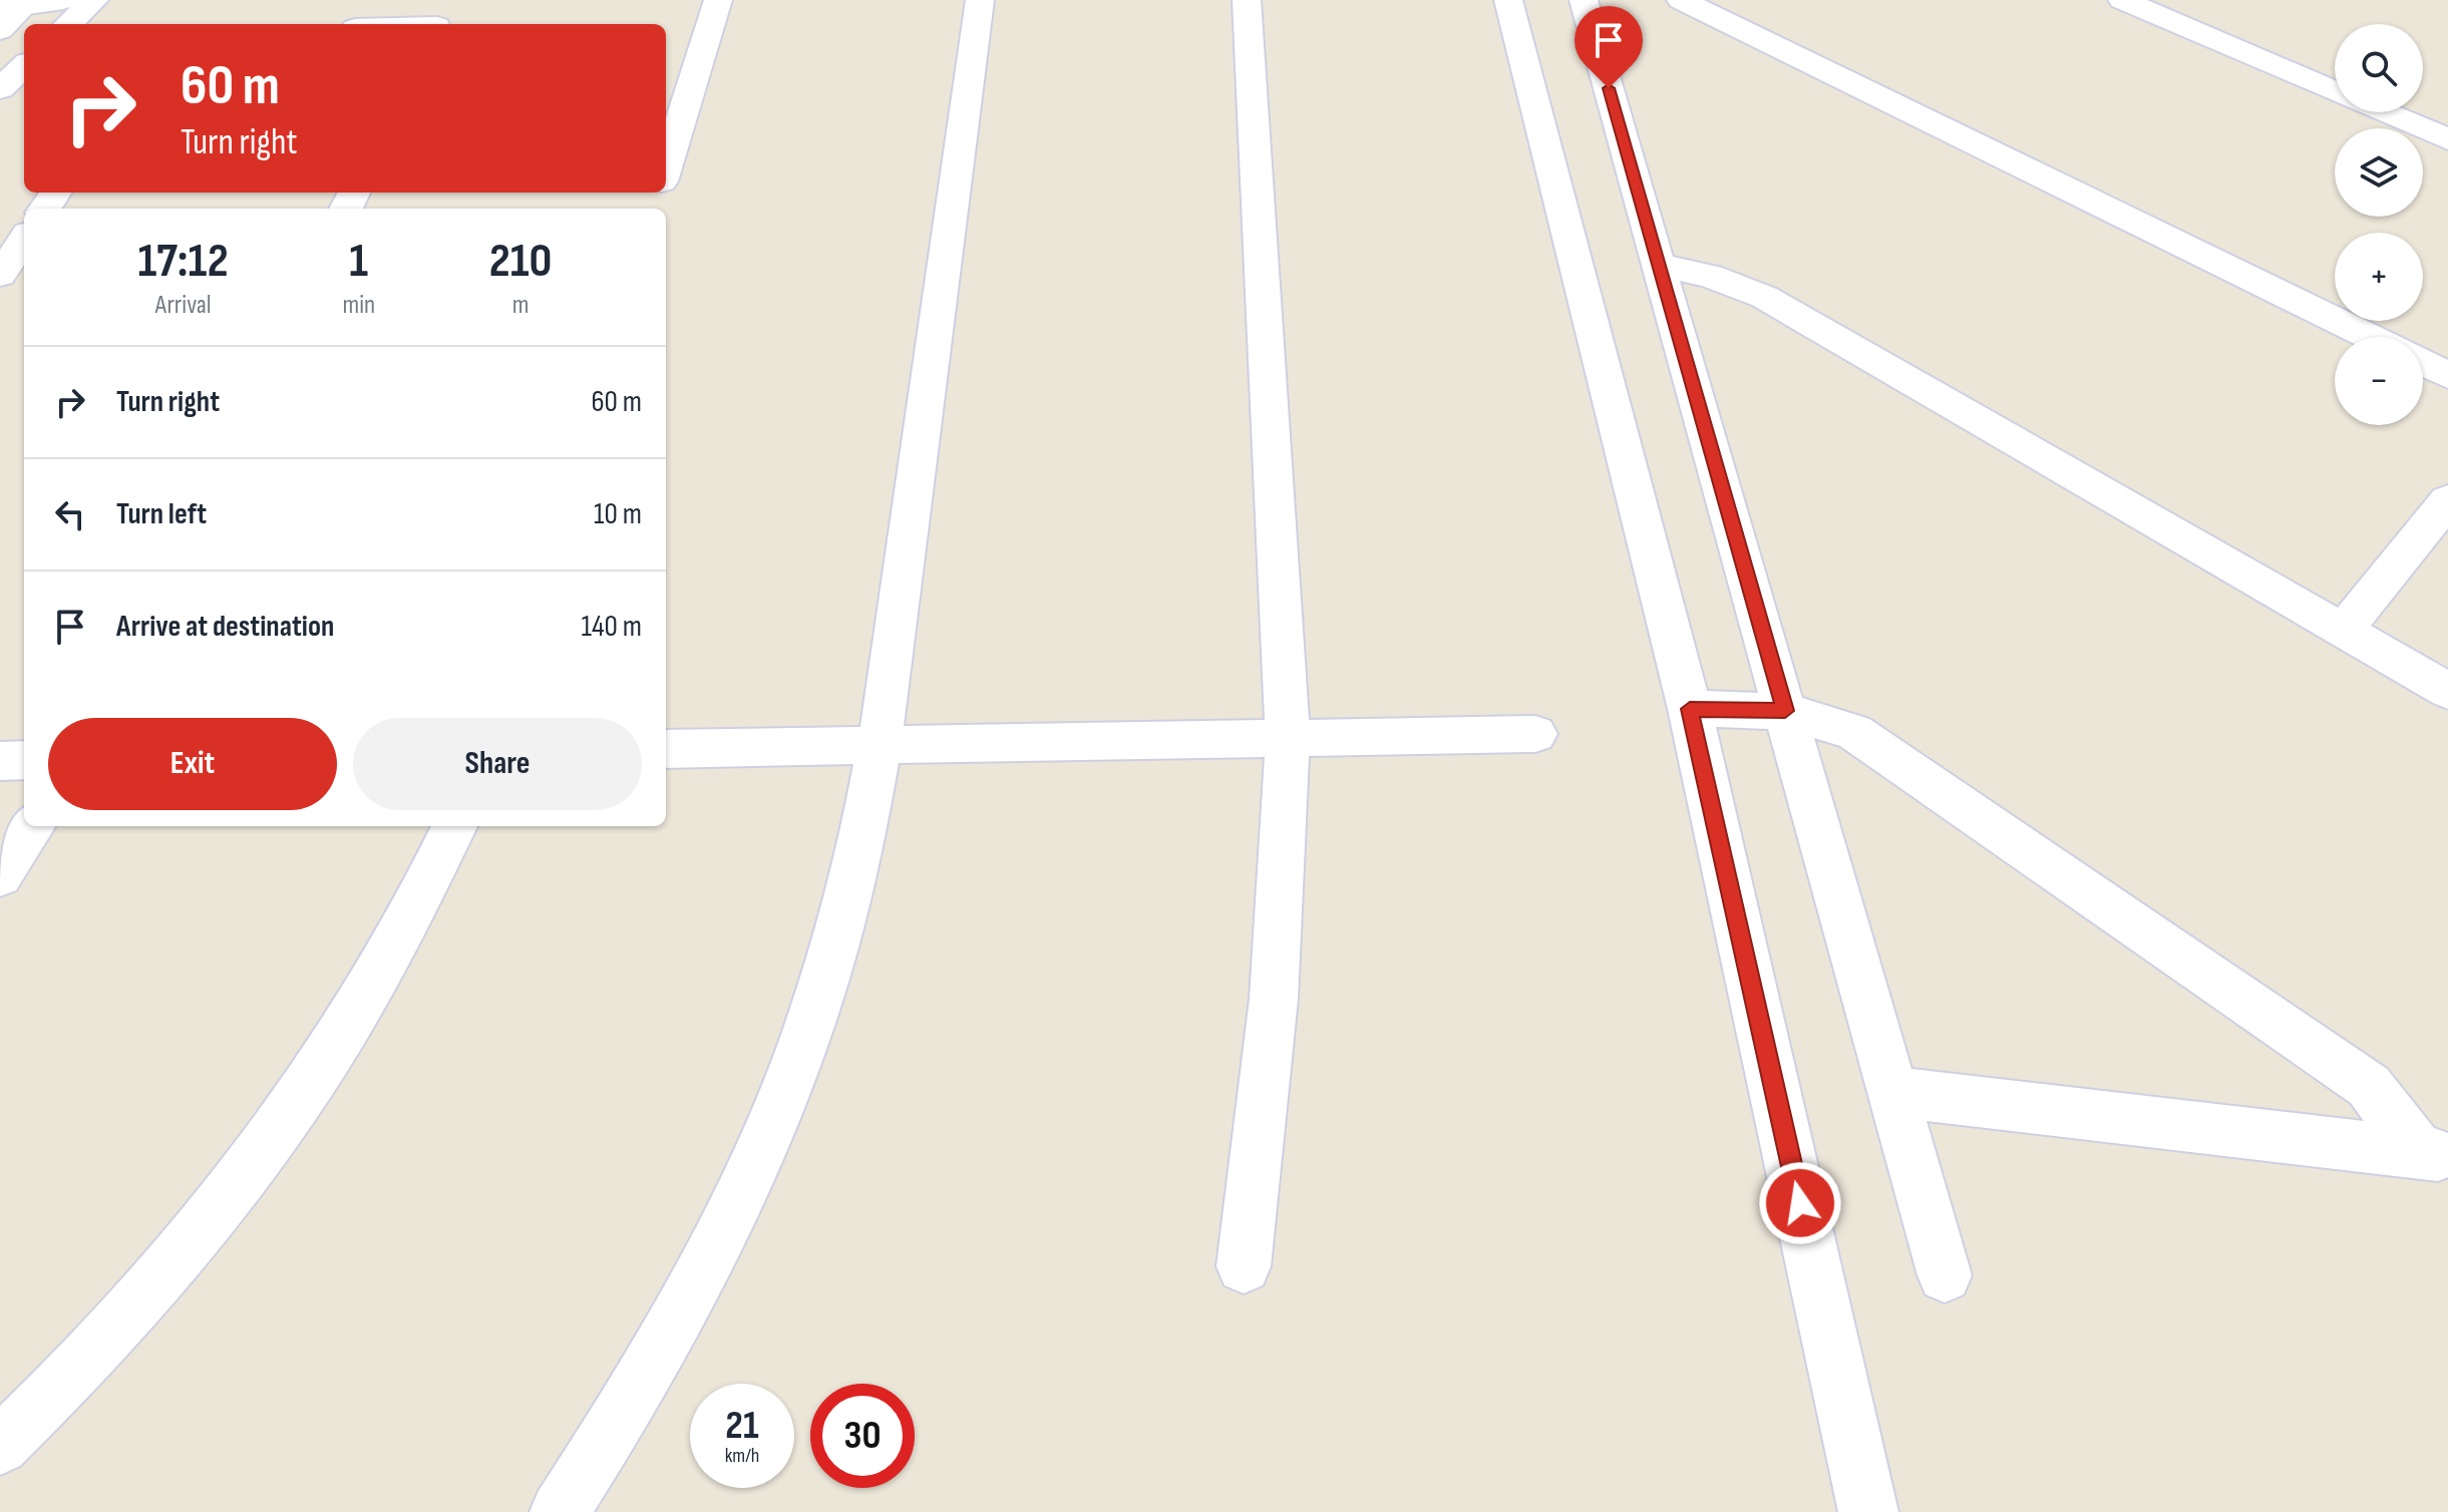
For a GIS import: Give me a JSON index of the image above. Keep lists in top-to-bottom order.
{
  "page": {
    "map_buttons": ["+", "−"],
    "turn": ["60 m", "Turn right"],
    "eta": [
      "17:12",
      "Arrival",
      "1",
      "min",
      "210",
      "m"
    ],
    "list": [
      {
        "name": "Turn right",
        "value": "60 m"
      },
      {
        "name": "Turn left",
        "value": "10 m"
      },
      {
        "name": "Arrive at destination",
        "value": "140 m"
      }
    ],
    "buttons": ["Exit", "Share"],
    "speed": "21 km/h",
    "limit": "30"
  }
}
